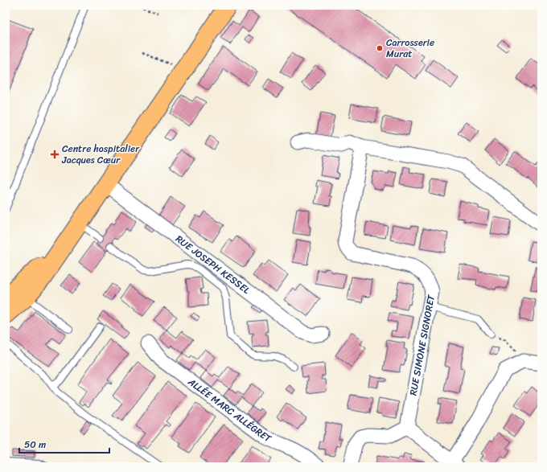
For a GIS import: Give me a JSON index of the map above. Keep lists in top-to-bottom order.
{
  "streets": {
    "street": ["RUE JOSEPH KESSEL", "RUE SIMONE SIGNORET", "ALLÉE MARC ALLÉGRET"]
  },
  "places": {
    "other": ["Carrosserie Murat"],
    "health": ["Centre hospitalier Jacques Cœur"]
  },
  "scale_bar": "50 m"
}
